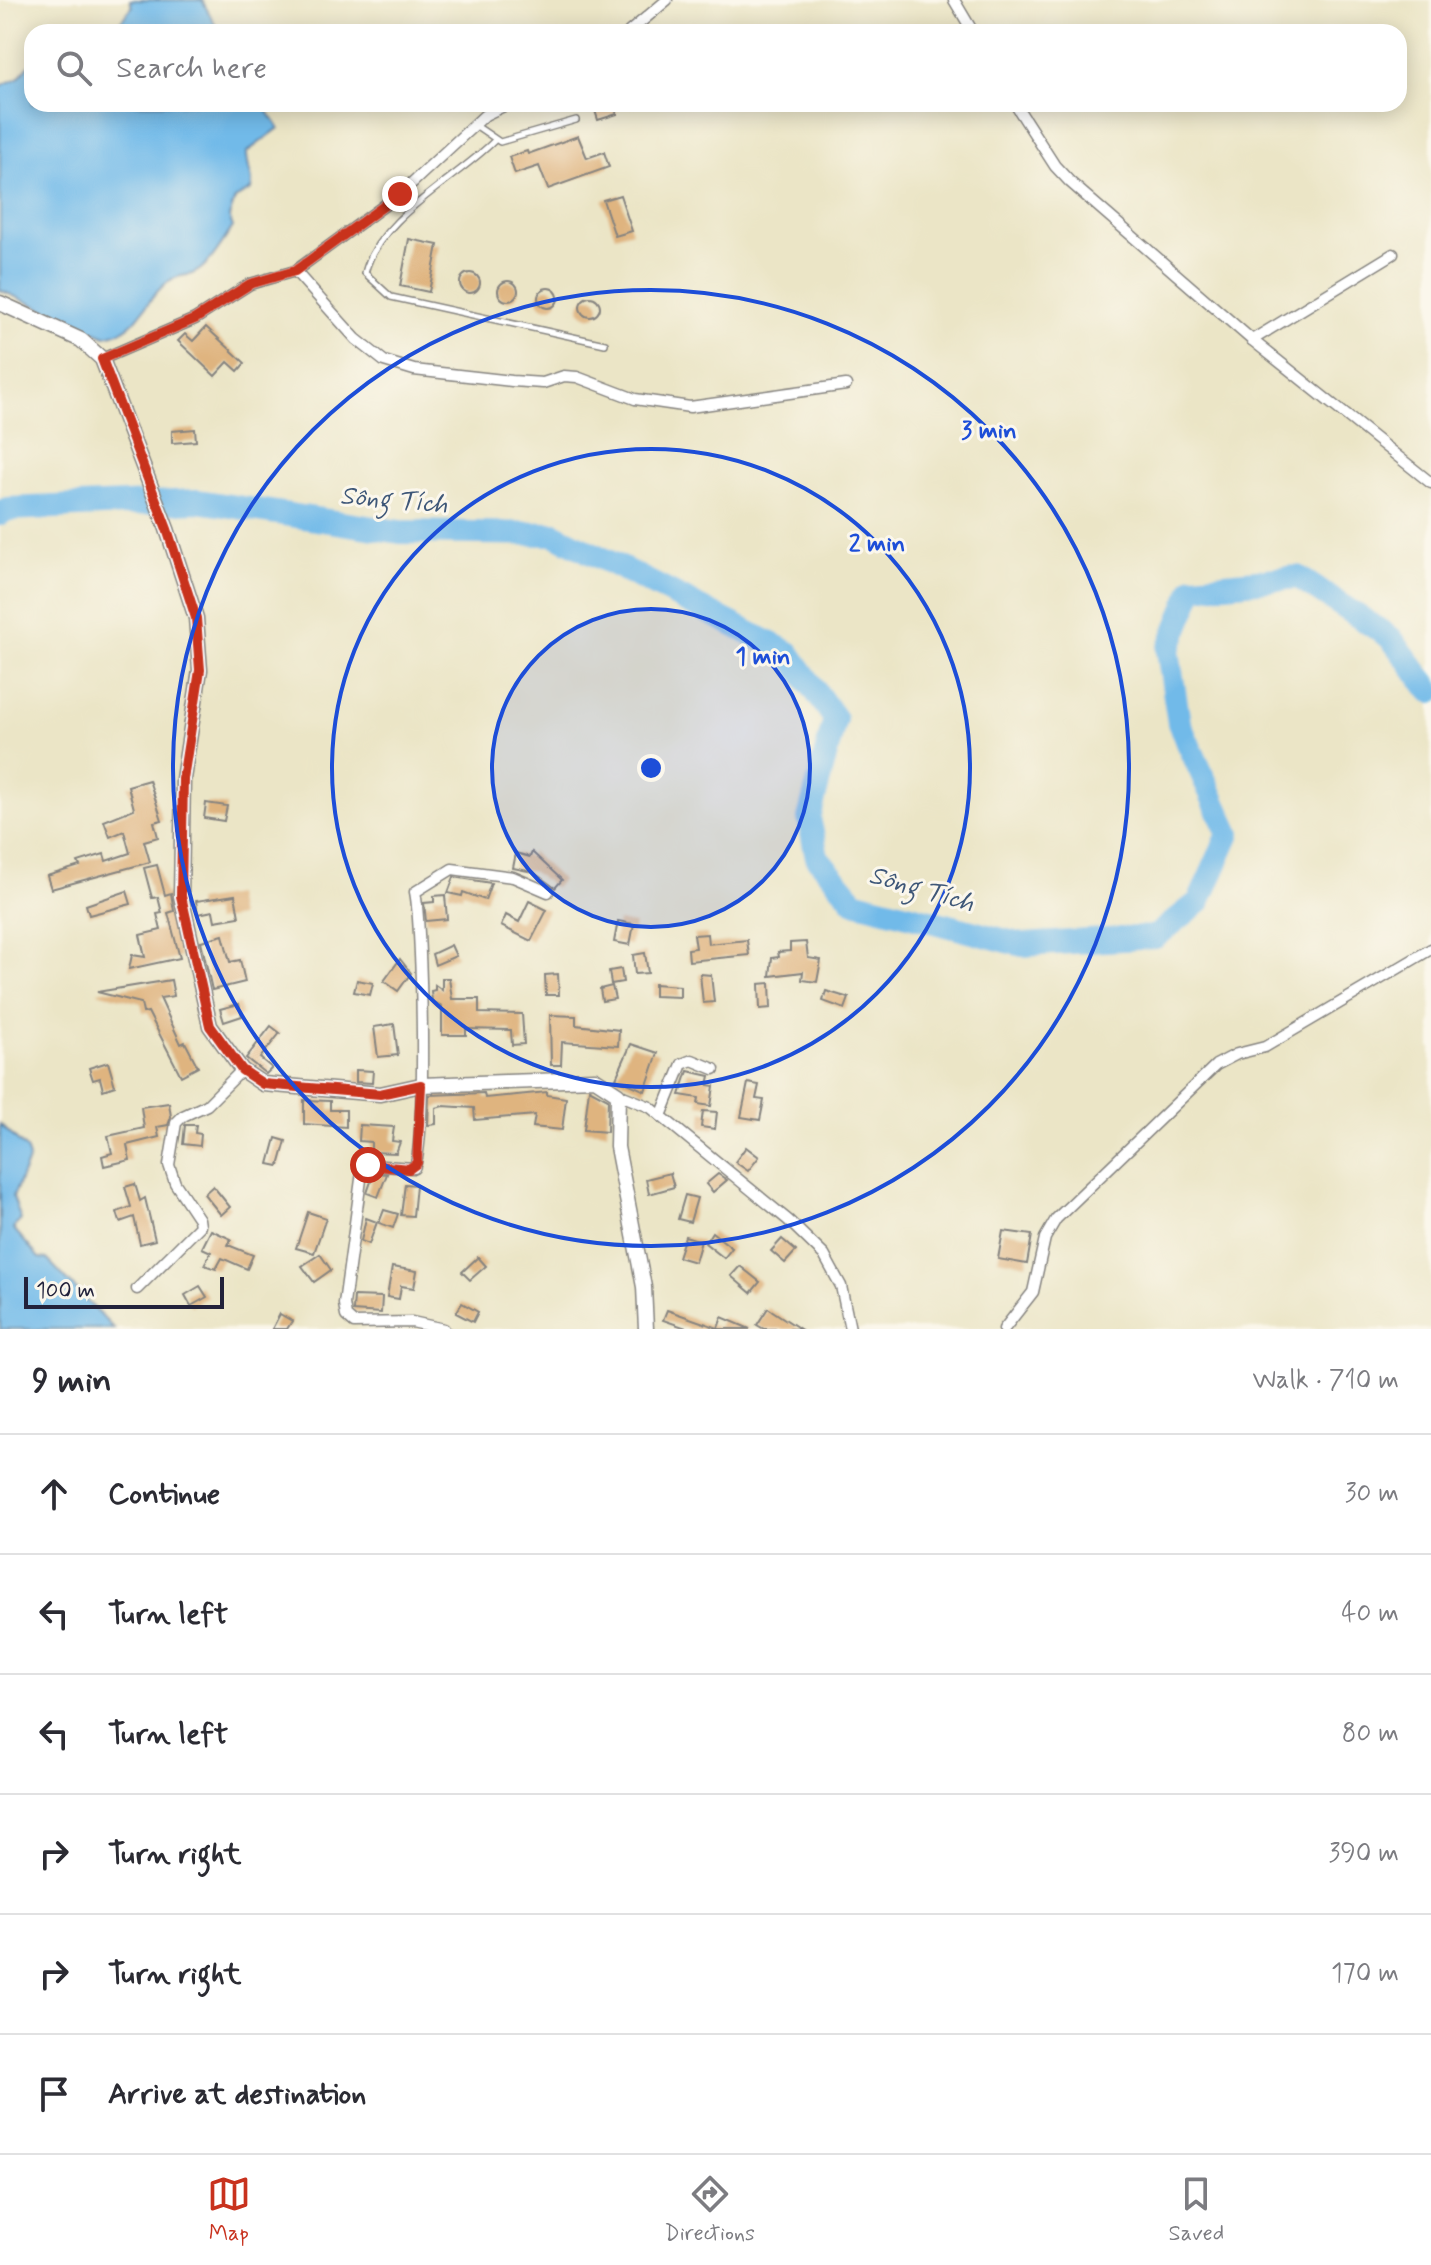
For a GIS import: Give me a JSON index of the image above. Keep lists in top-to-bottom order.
{
  "water": ["Sông Tích"],
  "scale_bar": "100 m",
  "page": {
    "search": "Search here",
    "scale": "100 m",
    "heading": ["9 min", "Walk · 710 m"],
    "list": [
      ["Continue", "30 m"],
      ["Turn left", "40 m"],
      ["Turn left", "80 m"],
      ["Turn right", "390 m"],
      ["Turn right", "170 m"],
      "Arrive at destination"
    ],
    "nav": ["Map", "Directions", "Saved"]
  },
  "rings": ["3 min", "2 min", "1 min"]
}
